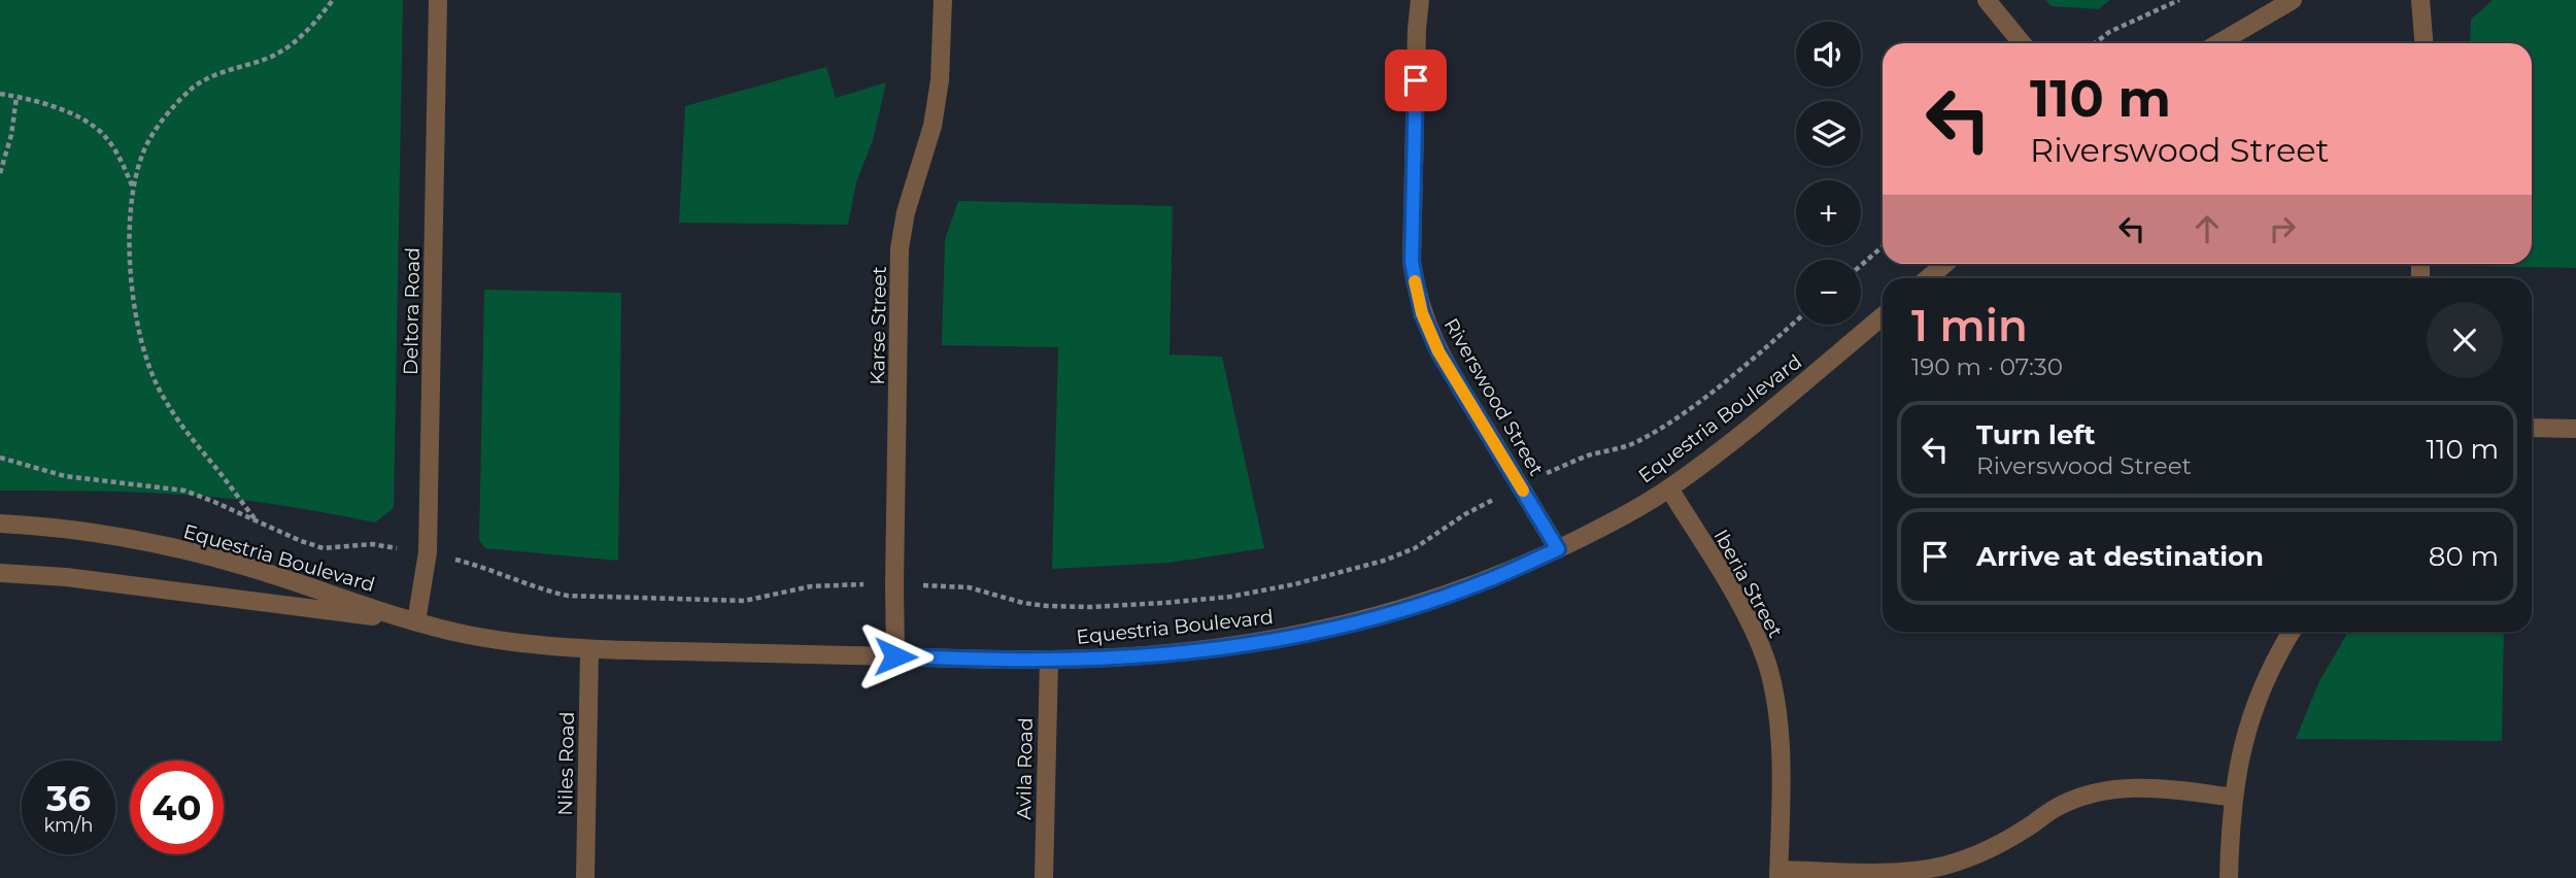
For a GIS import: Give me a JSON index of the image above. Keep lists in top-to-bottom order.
{
  "streets": {
    "street": [
      "Deltora Road",
      "Karse Street",
      "Riverswood Street",
      "Equestria Boulevard",
      "Iberia Street",
      "Niles Road",
      "Avila Road"
    ]
  },
  "crossings": [
    ["Deltora Road", "Equestria Boulevard"],
    ["Karse Street", "Equestria Boulevard"],
    ["Riverswood Street", "Equestria Boulevard"],
    ["Equestria Boulevard", "Iberia Street"],
    ["Equestria Boulevard", "Niles Road"],
    ["Equestria Boulevard", "Avila Road"]
  ],
  "page": {
    "map_buttons": ["+", "−"],
    "turn": ["110 m", "Riverswood Street"],
    "heading": ["1 min", "190 m · 07:30"],
    "list": [
      {
        "name": "Turn left",
        "note": "Riverswood Street",
        "value": "110 m"
      },
      {
        "name": "Arrive at destination",
        "value": "80 m"
      }
    ],
    "speed": "36 km/h",
    "limit": "40"
  }
}
